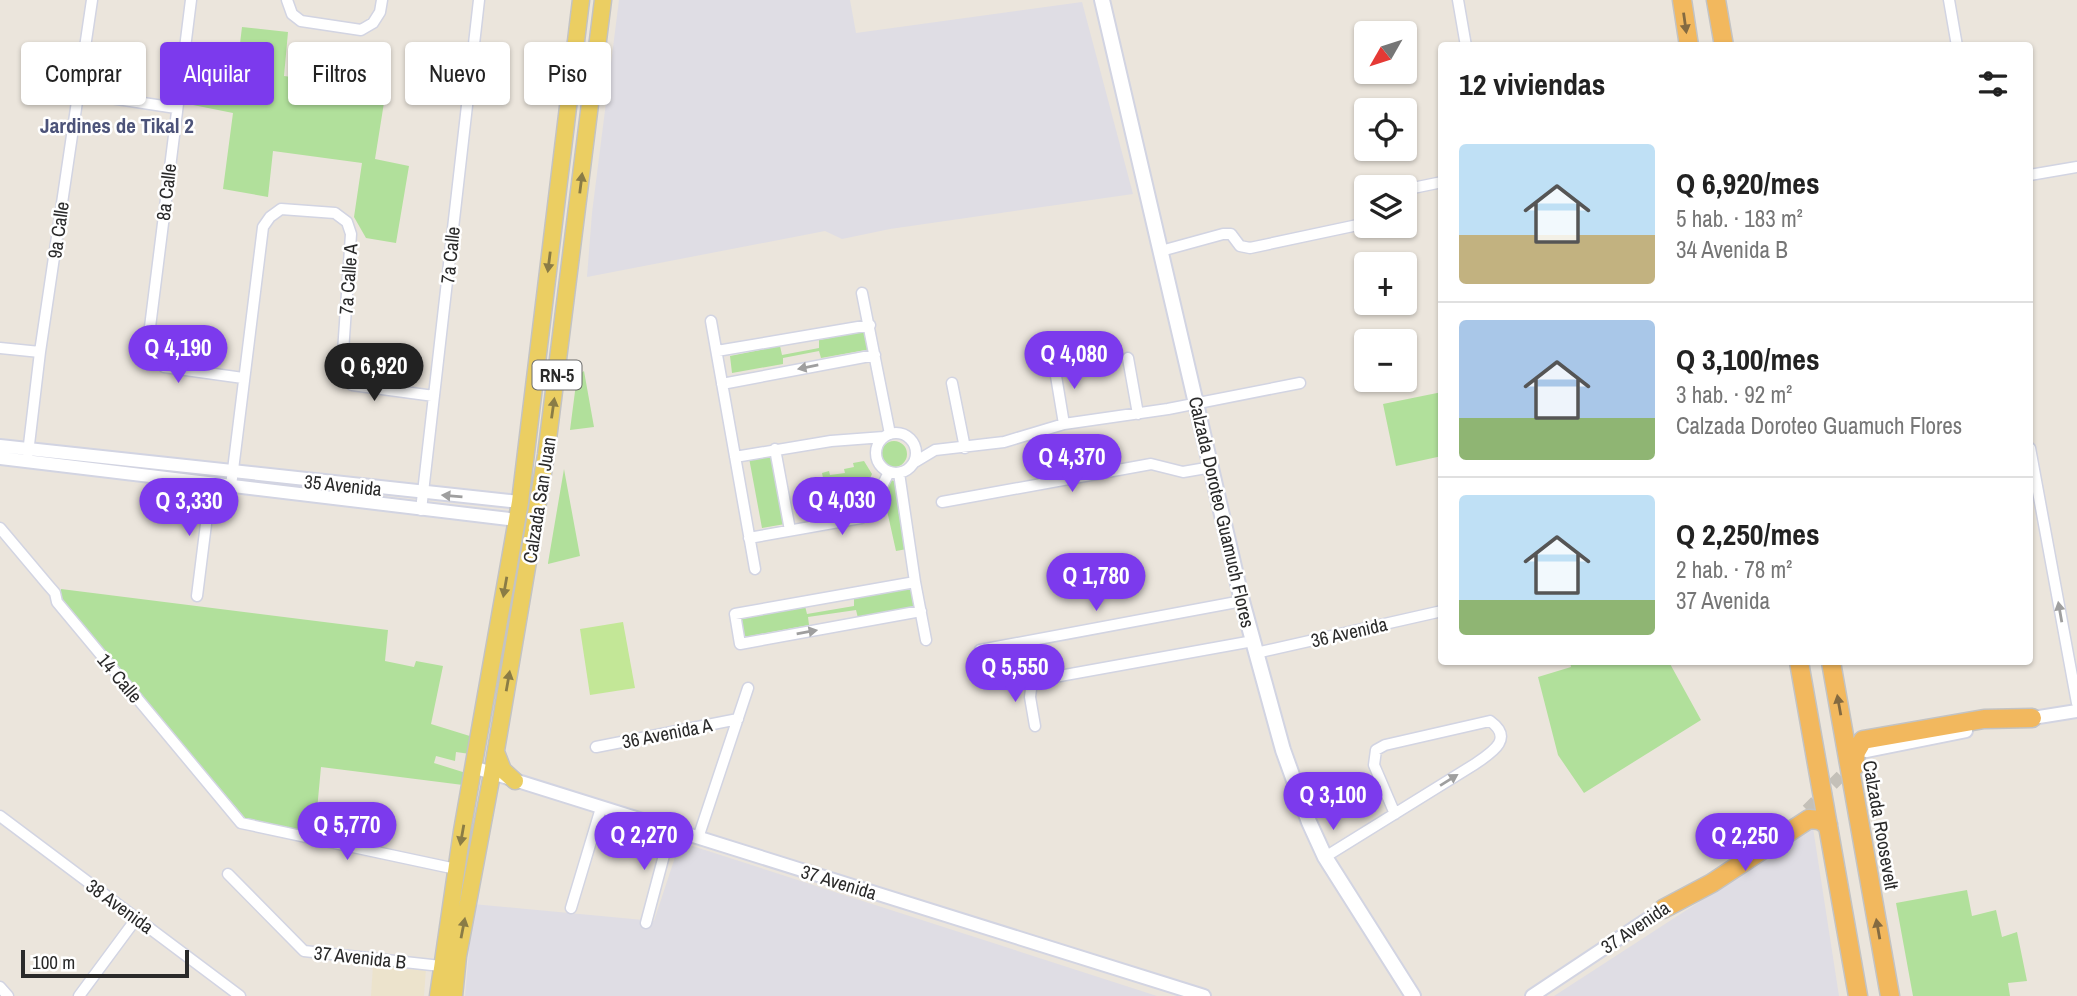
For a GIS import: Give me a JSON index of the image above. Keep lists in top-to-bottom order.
{
  "streets": {
    "highway": ["Calzada Roosevelt"],
    "main road": ["RN-5", "Calzada San Juan", "Calzada Doroteo Guamuch Flores"],
    "street": [
      "8a Calle",
      "9a Calle",
      "7a Calle",
      "7a Calle A",
      "35 Avenida",
      "36 Avenida",
      "14 Calle",
      "36 Avenida A",
      "37 Avenida",
      "38 Avenida",
      "37 Avenida B"
    ]
  },
  "crossings": [
    ["8a Calle", "7a Calle A"],
    ["9a Calle", "35 Avenida"],
    ["7a Calle", "7a Calle A"],
    ["7a Calle", "35 Avenida"],
    ["35 Avenida", "Calzada San Juan"],
    ["Calzada San Juan", "14 Calle"],
    ["Calzada San Juan", "37 Avenida"],
    ["Calzada San Juan", "37 Avenida B"],
    ["Calzada Doroteo Guamuch Flores", "36 Avenida"]
  ],
  "districts": ["Jardines de Tikal 2"],
  "scale_bar": "100 m",
  "north": "bottom left",
  "page": {
    "map_buttons": ["+", "−"],
    "chip": [
      "Comprar",
      "Alquilar",
      "Filtros",
      "Nuevo",
      "Piso"
    ],
    "heading": "12 viviendas",
    "list": [
      {
        "name": "Q 6,920/mes",
        "note": "5 hab. · 183 m² · 34 Avenida B"
      },
      {
        "name": "Q 3,100/mes",
        "note": "3 hab. · 92 m² · Calzada Doroteo Guamuch Flores"
      },
      {
        "name": "Q 2,250/mes",
        "note": "2 hab. · 78 m² · 37 Avenida"
      }
    ],
    "price": [
      "Q 4,190",
      "Q 4,080",
      "Q 6,920",
      "Q 4,370",
      "Q 4,030",
      "Q 3,330",
      "Q 1,780",
      "Q 5,550",
      "Q 3,100",
      "Q 5,770",
      "Q 2,270",
      "Q 2,250"
    ],
    "scale": "100 m"
  }
}
